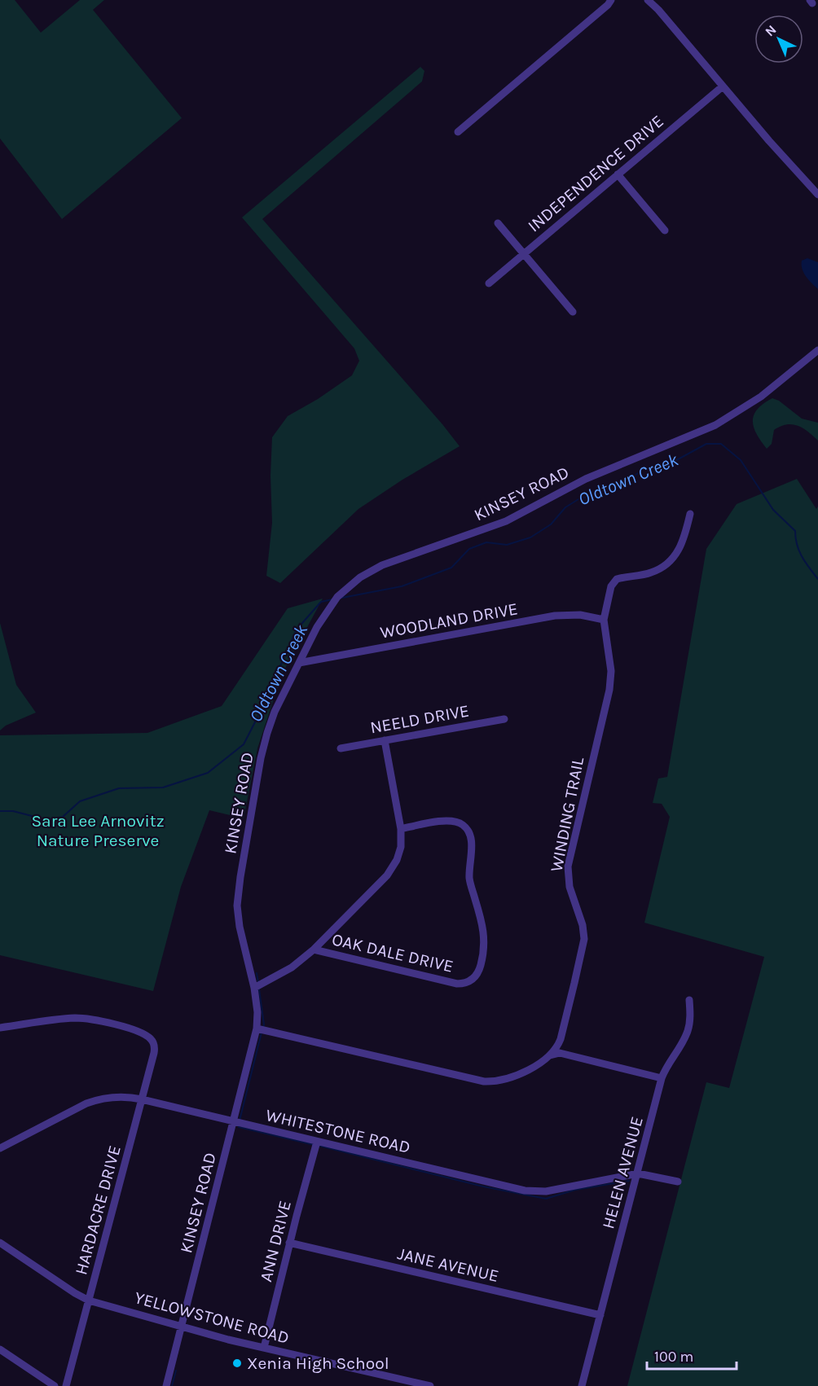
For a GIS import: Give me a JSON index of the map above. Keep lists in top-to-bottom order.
{
  "streets": {
    "street": [
      "INDEPENDENCE DRIVE",
      "KINSEY ROAD",
      "WOODLAND DRIVE",
      "NEELD DRIVE",
      "WINDING TRAIL",
      "OAK DALE DRIVE",
      "WHITESTONE ROAD",
      "HELEN AVENUE",
      "HARDACRE DRIVE",
      "ANN DRIVE",
      "JANE AVENUE",
      "YELLOWSTONE ROAD"
    ]
  },
  "crossings": [
    ["KINSEY ROAD", "WOODLAND DRIVE"],
    ["KINSEY ROAD", "WHITESTONE ROAD"],
    ["KINSEY ROAD", "YELLOWSTONE ROAD"],
    ["WOODLAND DRIVE", "WINDING TRAIL"],
    ["WHITESTONE ROAD", "HELEN AVENUE"],
    ["WHITESTONE ROAD", "HARDACRE DRIVE"],
    ["WHITESTONE ROAD", "ANN DRIVE"],
    ["HELEN AVENUE", "JANE AVENUE"],
    ["HARDACRE DRIVE", "YELLOWSTONE ROAD"],
    ["ANN DRIVE", "JANE AVENUE"],
    ["ANN DRIVE", "YELLOWSTONE ROAD"]
  ],
  "water": ["Oldtown Creek"],
  "parks": ["Sara Lee Arnovitz Nature Preserve"],
  "places": ["Xenia High School"],
  "scale_bar": "100 m",
  "north": "top left"
}
